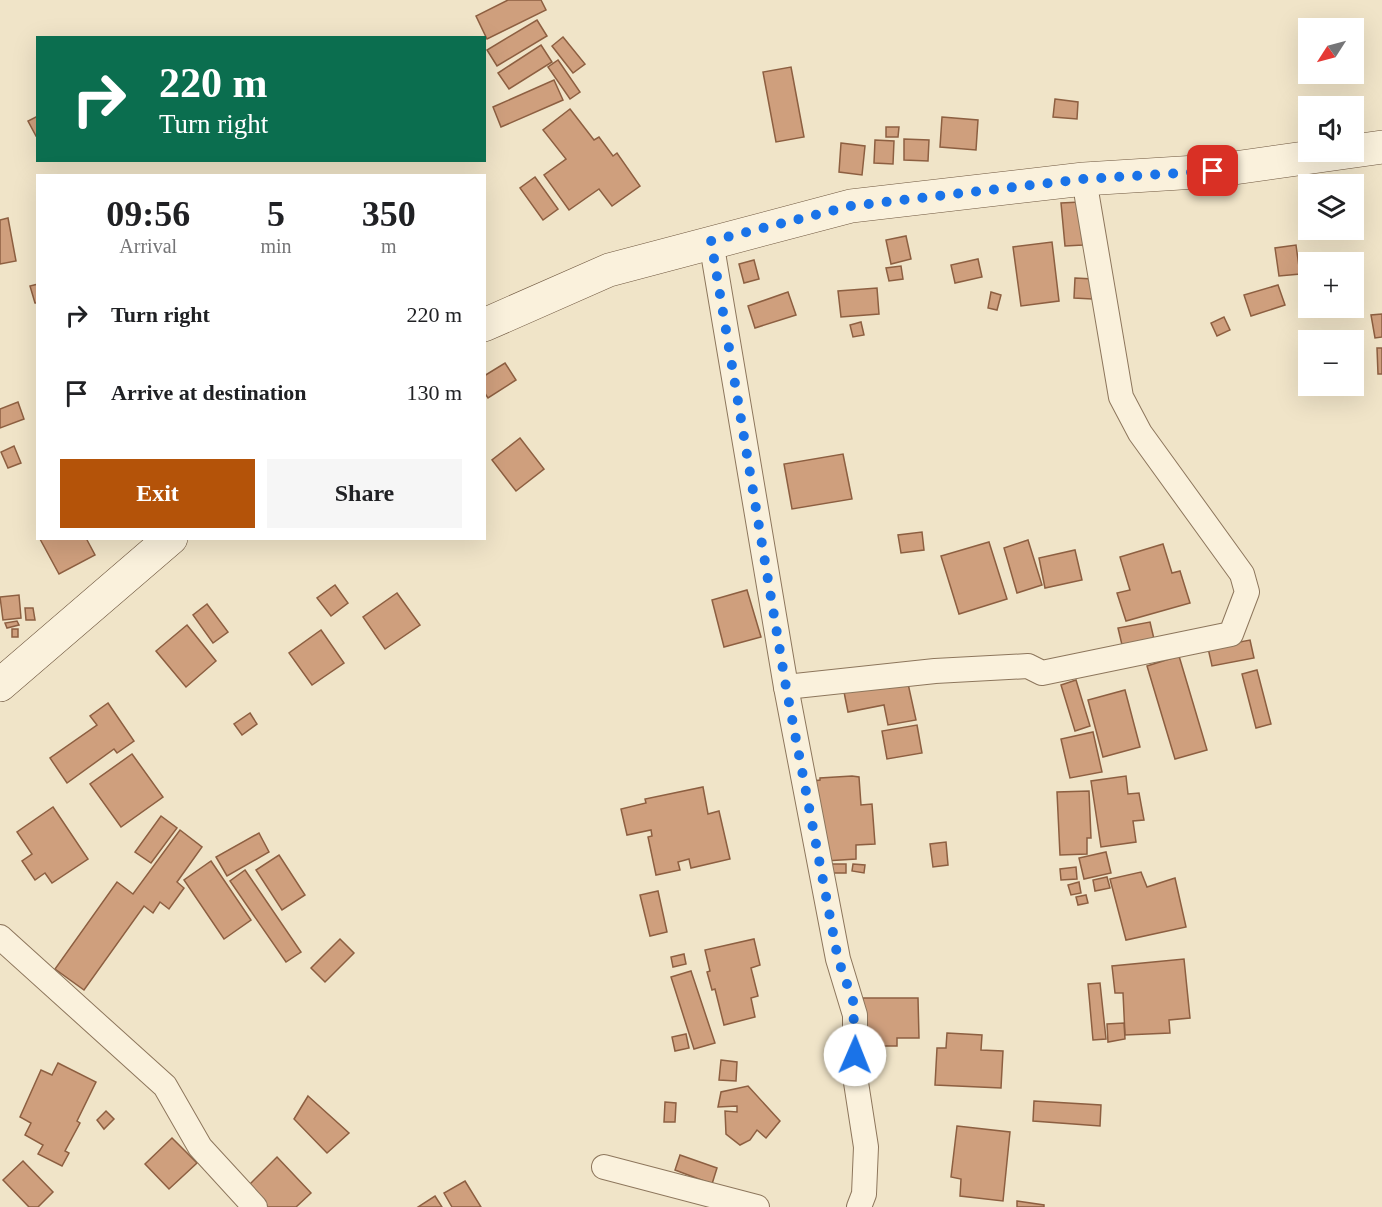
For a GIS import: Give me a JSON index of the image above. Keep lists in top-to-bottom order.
{
  "north": "bottom left",
  "page": {
    "map_buttons": ["+", "−"],
    "turn": ["220 m", "Turn right"],
    "eta": [
      "09:56",
      "Arrival",
      "5",
      "min",
      "350",
      "m"
    ],
    "list": [
      {
        "name": "Turn right",
        "value": "220 m"
      },
      {
        "name": "Arrive at destination",
        "value": "130 m"
      }
    ],
    "buttons": ["Exit", "Share"]
  }
}
